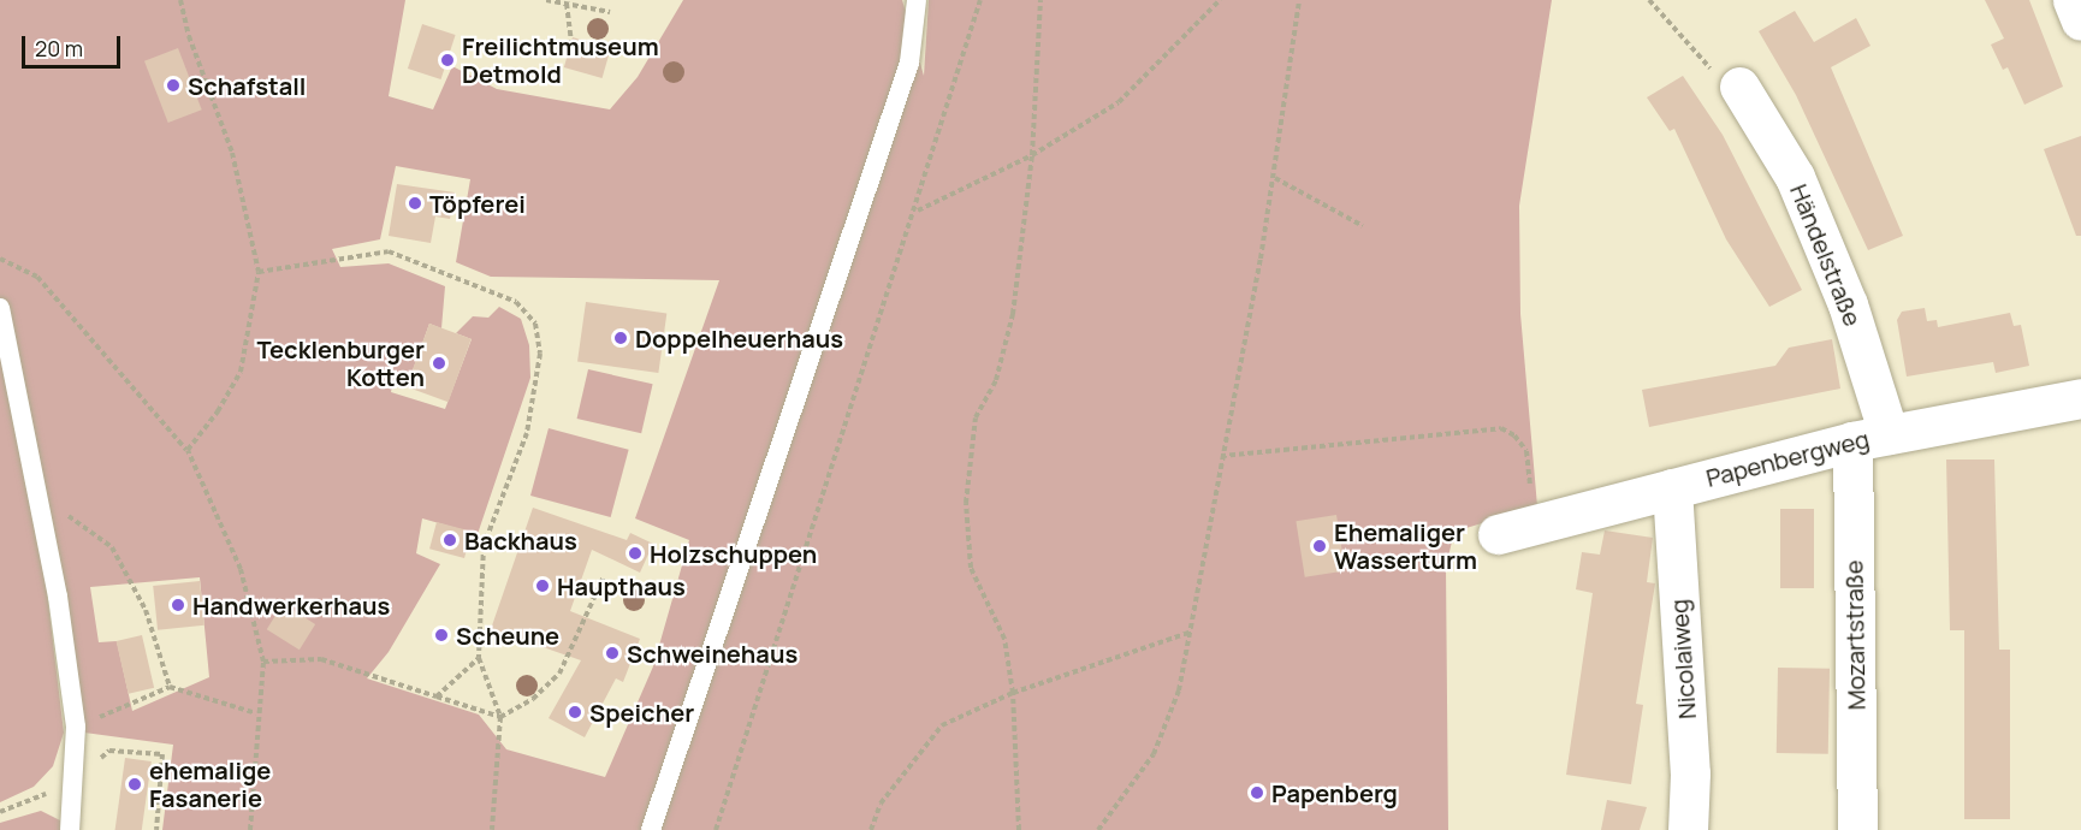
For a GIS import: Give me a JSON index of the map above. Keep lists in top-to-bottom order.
{
  "streets": {
    "street": [
      "Händelstraße",
      "Papenbergweg",
      "Mozartstraße",
      "Nicolaiweg"
    ]
  },
  "crossings": [
    ["Händelstraße", "Papenbergweg"],
    ["Händelstraße", "Mozartstraße"],
    ["Papenbergweg", "Mozartstraße"],
    ["Papenbergweg", "Nicolaiweg"]
  ],
  "places": [
    "Freilichtmuseum Detmold",
    "Schafstall",
    "Töpferei",
    "Doppelheuerhaus",
    "Tecklenburger Kotten",
    "Backhaus",
    "Ehemaliger Wasserturm",
    "Holzschuppen",
    "Haupthaus",
    "Handwerkerhaus",
    "Scheune",
    "Schweinehaus",
    "Speicher",
    "ehemalige Fasanerie",
    "Papenberg"
  ],
  "scale_bar": "20 m"
}
